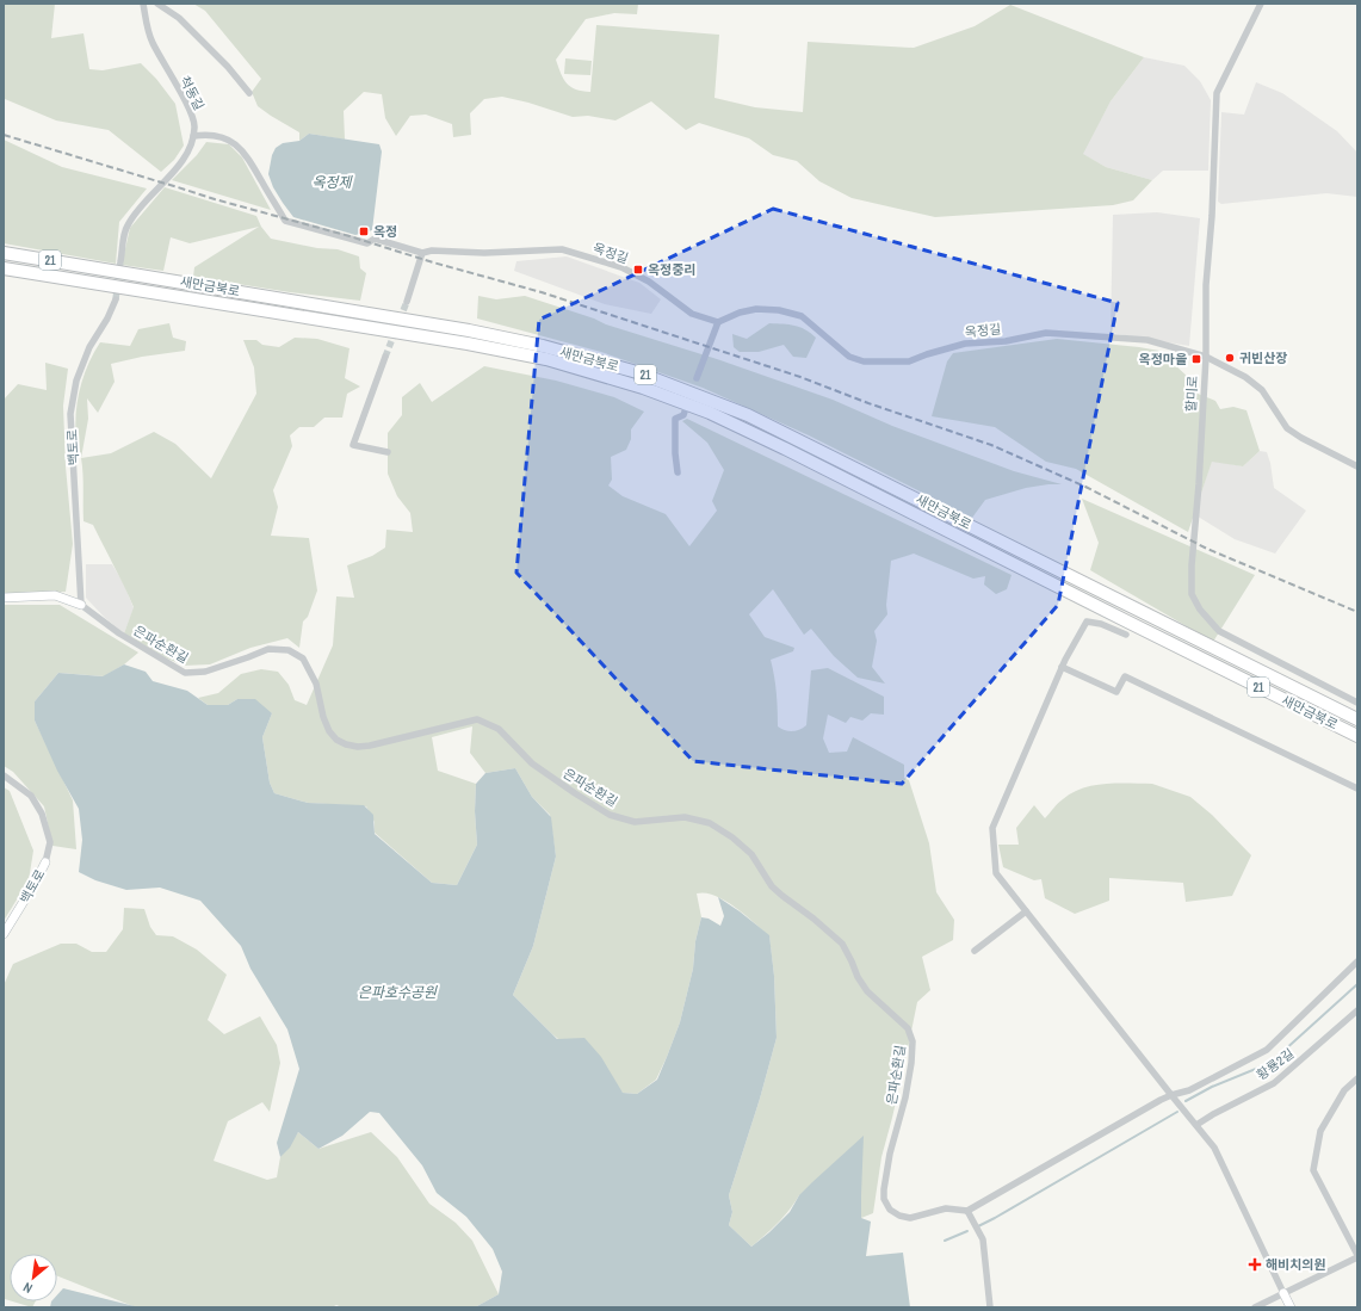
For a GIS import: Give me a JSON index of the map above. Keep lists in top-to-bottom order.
{
  "streets": {
    "highway": ["21", "새만금북로"],
    "street": [
      "척동길",
      "옥정길",
      "할미로",
      "백토로",
      "은파순환길",
      "황룡2길"
    ]
  },
  "crossings": [
    ["척동길", "옥정길"],
    ["옥정길", "할미로"],
    ["21", "새만금북로"],
    ["백토로", "은파순환길"]
  ],
  "water": ["옥정제", "은파호수공원"],
  "places": {
    "transit": ["옥정", "옥정중리", "옥정마을"],
    "other": ["귀빈산장"],
    "health": ["해비치의원"]
  },
  "north": "bottom left"
}
